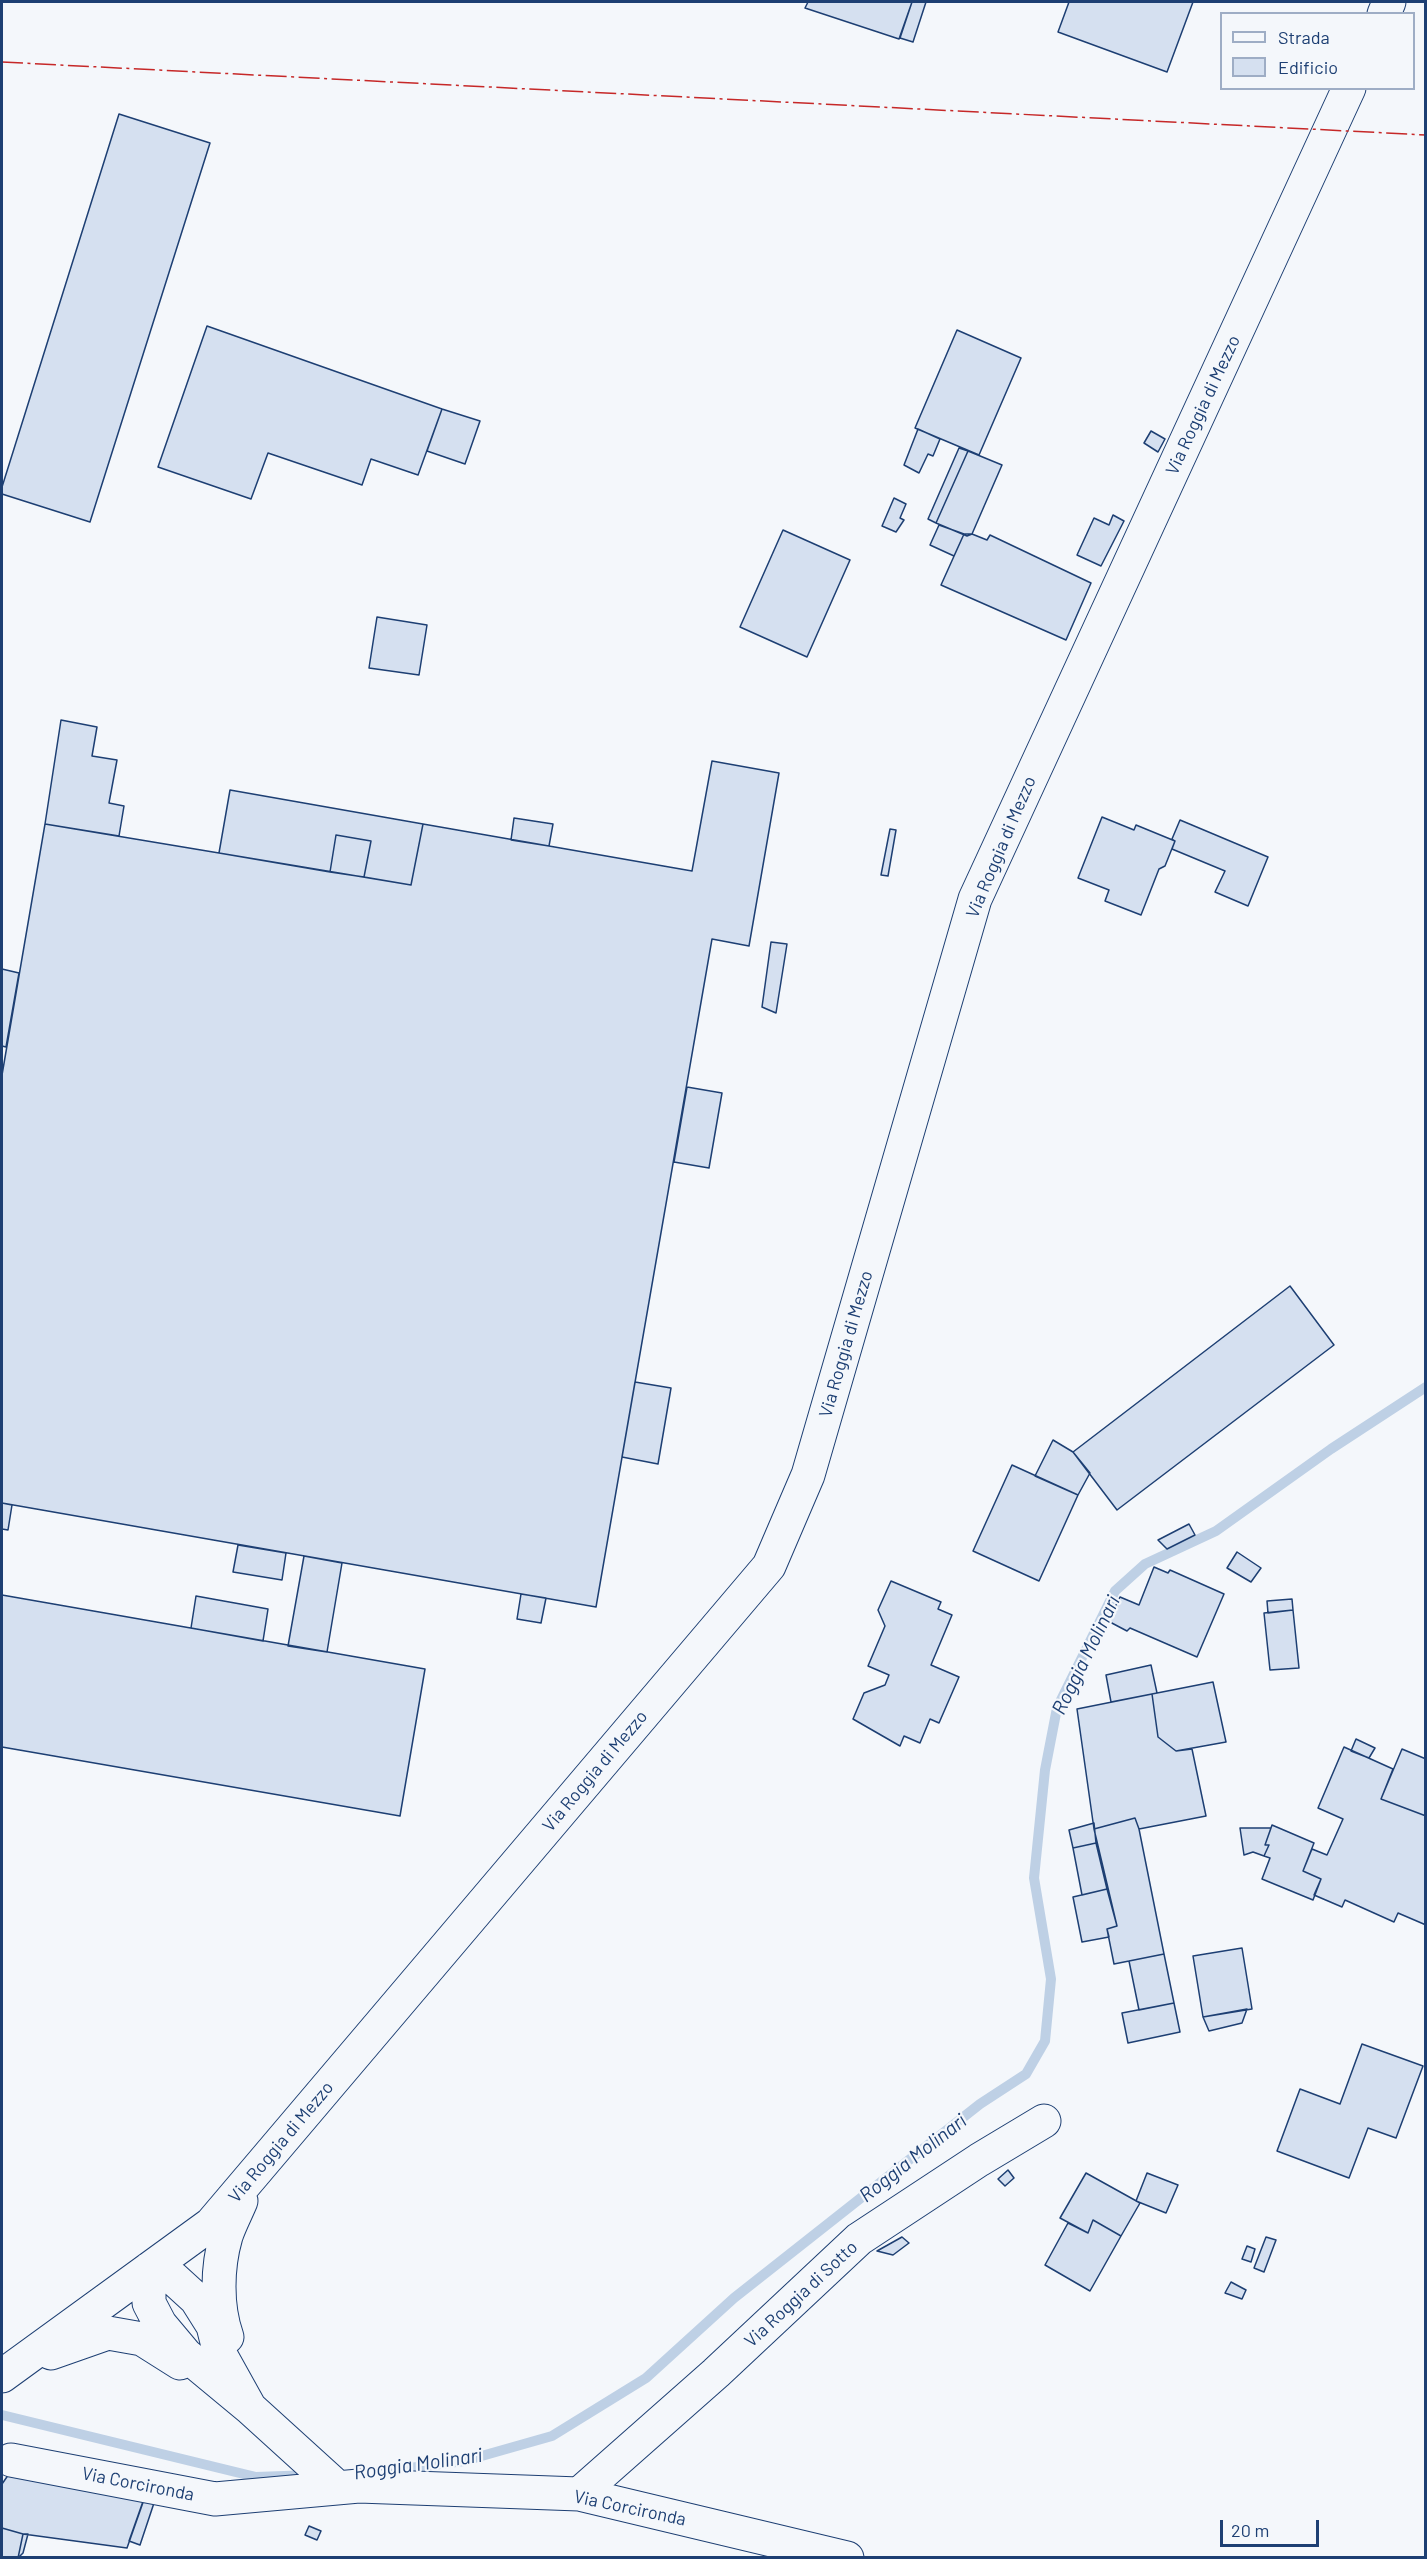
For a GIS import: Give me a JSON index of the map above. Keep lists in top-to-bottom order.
{
  "streets": {
    "street": ["Via Roggia di Mezzo", "Via Roggia di Sotto", "Via Corcironda"]
  },
  "crossings": [
    ["Via Roggia di Sotto", "Via Corcironda"]
  ],
  "water": ["Roggia Molinari"],
  "legend": ["Strada", "Edificio"],
  "scale_bar": "20 m"
}
